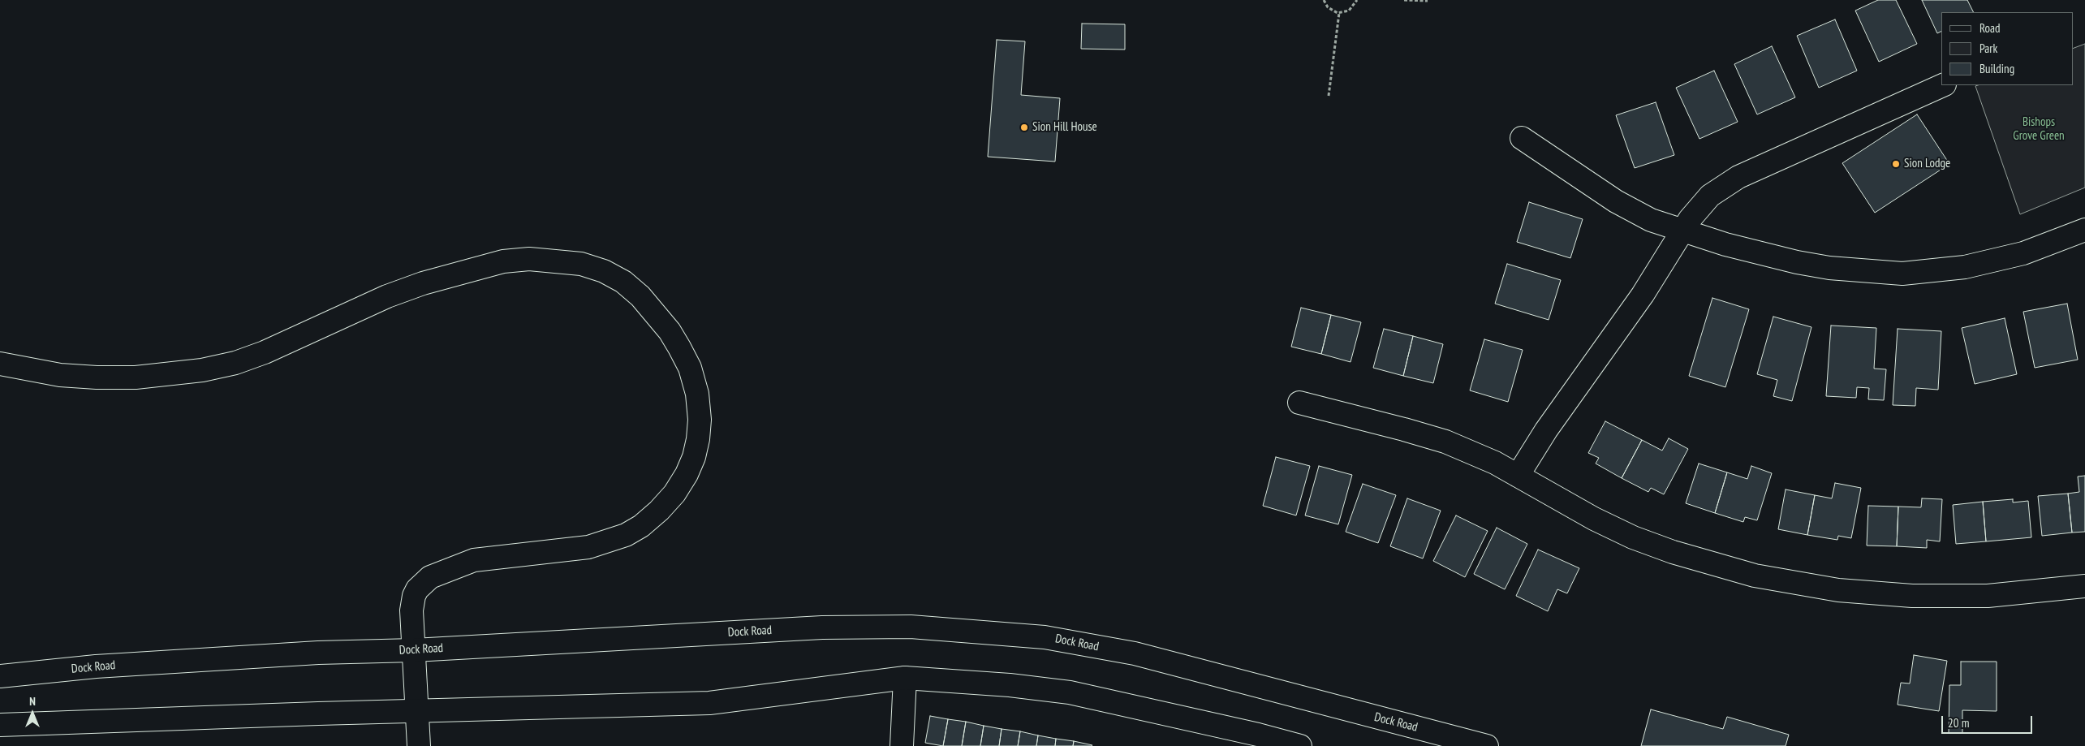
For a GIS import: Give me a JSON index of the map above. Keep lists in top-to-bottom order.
{
  "streets": {
    "main road": ["Dock Road"]
  },
  "parks": ["Bishops Grove Green"],
  "places": ["Sion Hill House", "Sion Lodge"],
  "legend": ["Road", "Park", "Building"],
  "scale_bar": "20 m",
  "north": "top"
}
